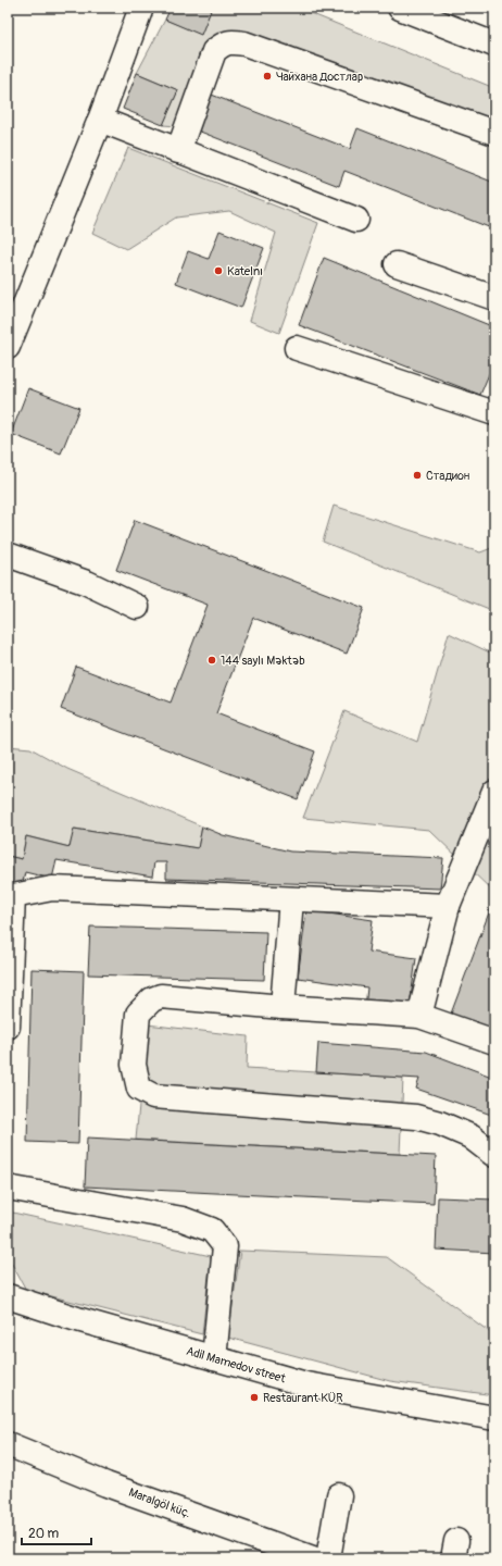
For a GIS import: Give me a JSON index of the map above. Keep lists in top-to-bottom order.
{
  "streets": {
    "street": ["Adil Mamedov street", "Maralgöl küç."]
  },
  "places": [
    "Чайхана Достлар",
    "Katelnı",
    "Стадион",
    "144 saylı Məktəb",
    "Restaurant KÜR"
  ],
  "scale_bar": "20 m"
}
